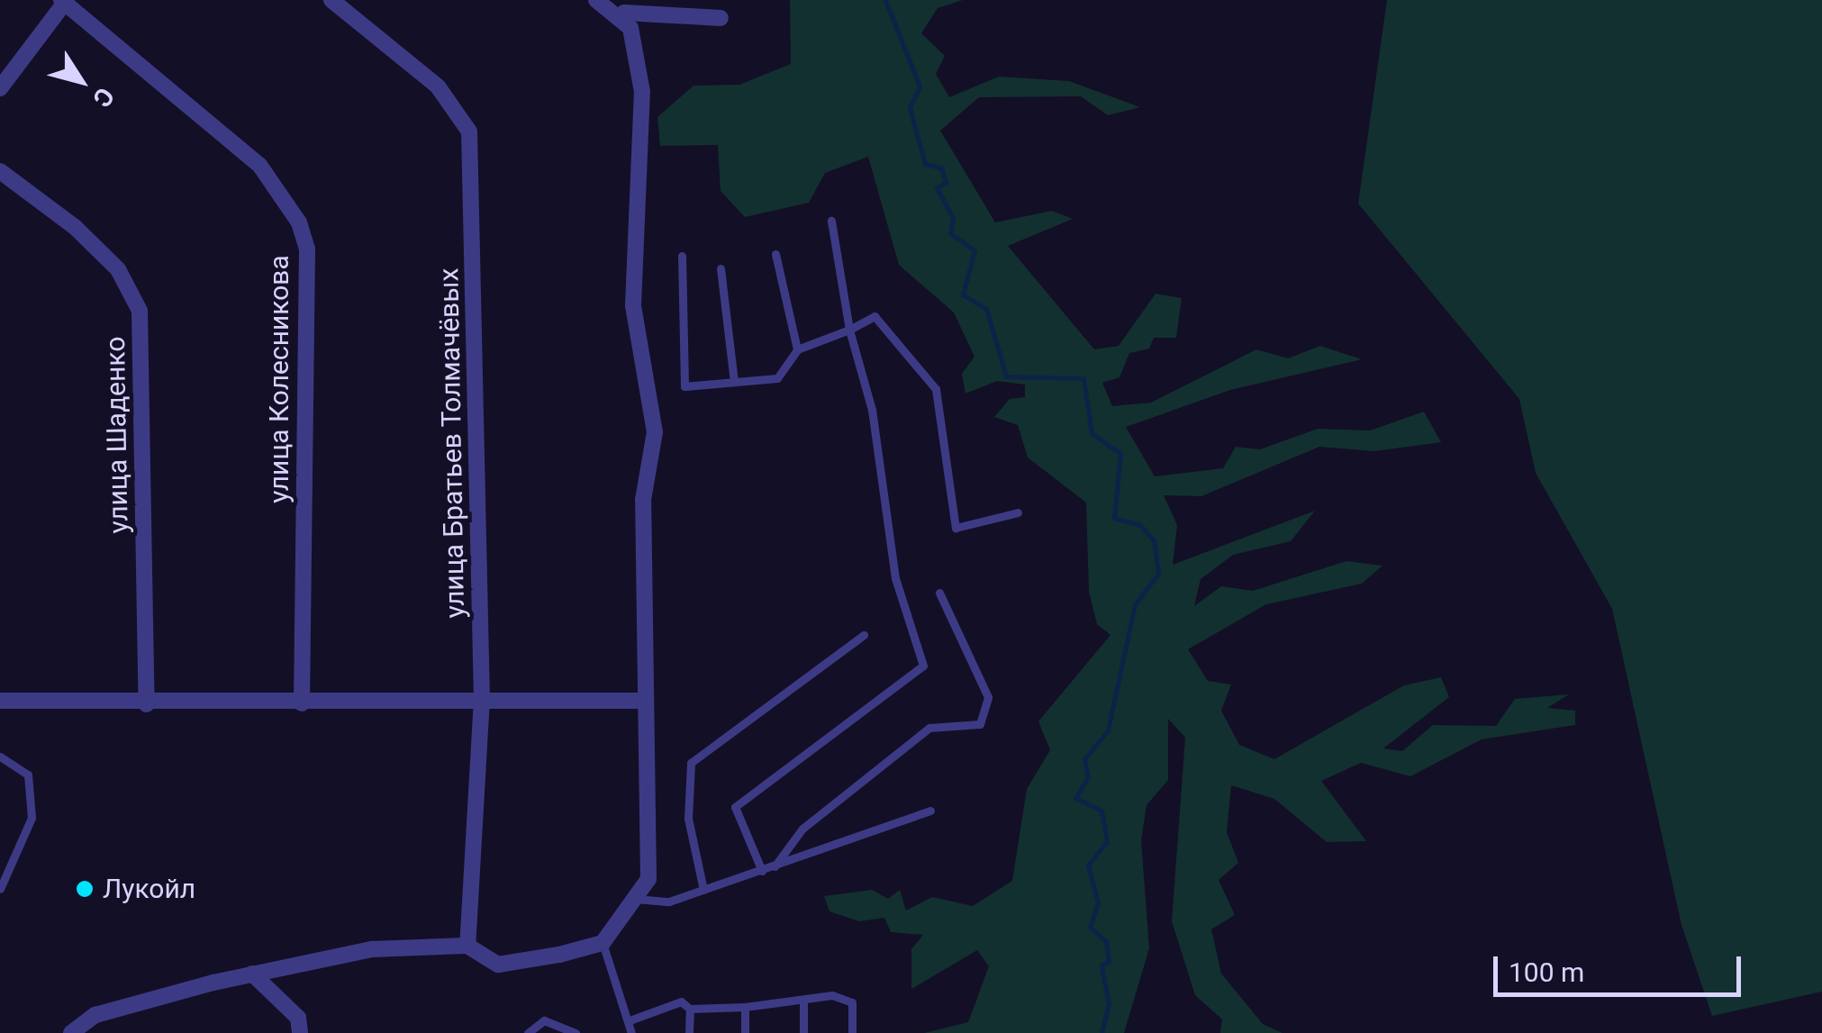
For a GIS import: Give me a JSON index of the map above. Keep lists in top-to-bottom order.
{
  "streets": {
    "street": ["улица Колесникова", "улица Шаденко", "улица Братьев Толмачёвых"]
  },
  "places": ["Лукойл"],
  "scale_bar": "100 m",
  "north": "bottom right"
}
